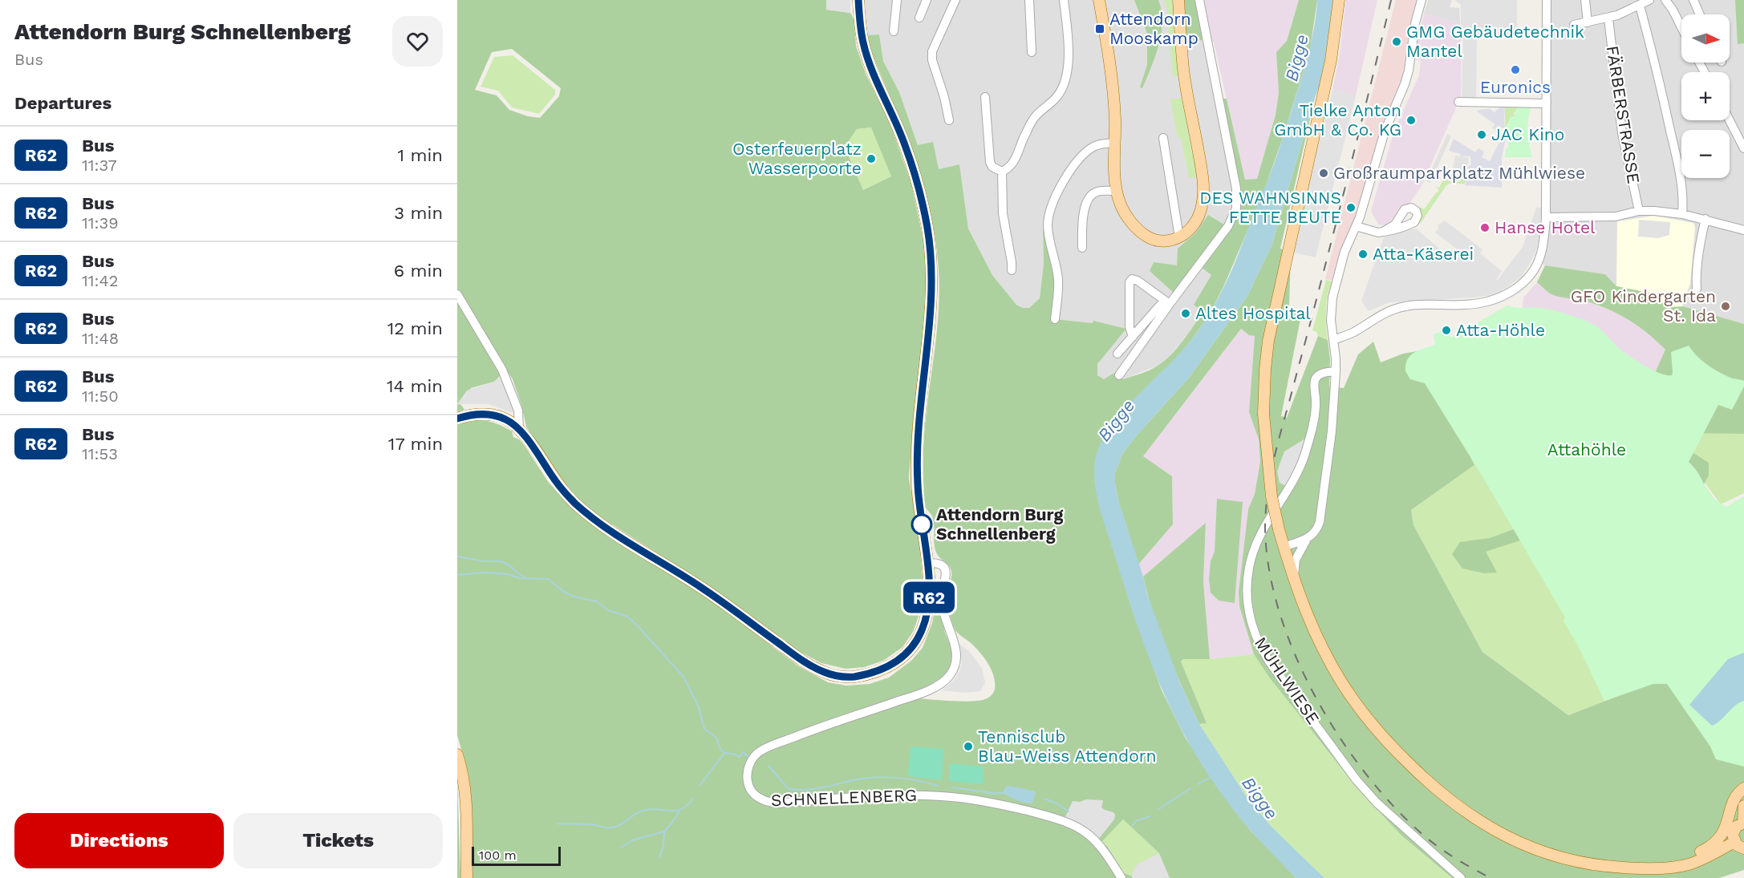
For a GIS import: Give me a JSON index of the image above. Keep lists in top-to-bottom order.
{
  "streets": {
    "street": ["FÄRBERSTRASSE", "MÜHLWIESE", "SCHNELLENBERG"]
  },
  "water": ["Bigge"],
  "parks": ["Attahöhle"],
  "places": {
    "transit": ["Attendorn Mooskamp"],
    "other": [
      "GMG Gebäudetechnik Mantel",
      "Euronics",
      "Tielke Anton GmbH & Co. KG",
      "JAC Kino",
      "Osterfeuerplatz Wasserpoorte",
      "Großraumparkplatz Mühlwiese",
      "DES WAHNSINNS FETTE BEUTE",
      "Hanse Hotel",
      "Atta-Käserei",
      "GFO Kindergarten St. Ida",
      "Altes Hospital",
      "Atta-Höhle",
      "Attendorn Burg Schnellenberg",
      "Tennisclub Blau-Weiss Attendorn"
    ]
  },
  "lines": ["bus line R62"],
  "scale_bar": "100 m",
  "north": "right",
  "page": {
    "heading": [
      ["Attendorn Burg Schnellenberg", "Bus"],
      "Departures"
    ],
    "on_map": "R62",
    "map_buttons": ["+", "−"],
    "list": [
      {
        "mark": "R62",
        "name": "Bus",
        "note": "11:37",
        "value": "1 min"
      },
      {
        "mark": "R62",
        "name": "Bus",
        "note": "11:39",
        "value": "3 min"
      },
      {
        "mark": "R62",
        "name": "Bus",
        "note": "11:42",
        "value": "6 min"
      },
      {
        "mark": "R62",
        "name": "Bus",
        "note": "11:48",
        "value": "12 min"
      },
      {
        "mark": "R62",
        "name": "Bus",
        "note": "11:50",
        "value": "14 min"
      },
      {
        "mark": "R62",
        "name": "Bus",
        "note": "11:53",
        "value": "17 min"
      }
    ],
    "buttons": ["Directions", "Tickets"],
    "scale": "100 m"
  }
}
